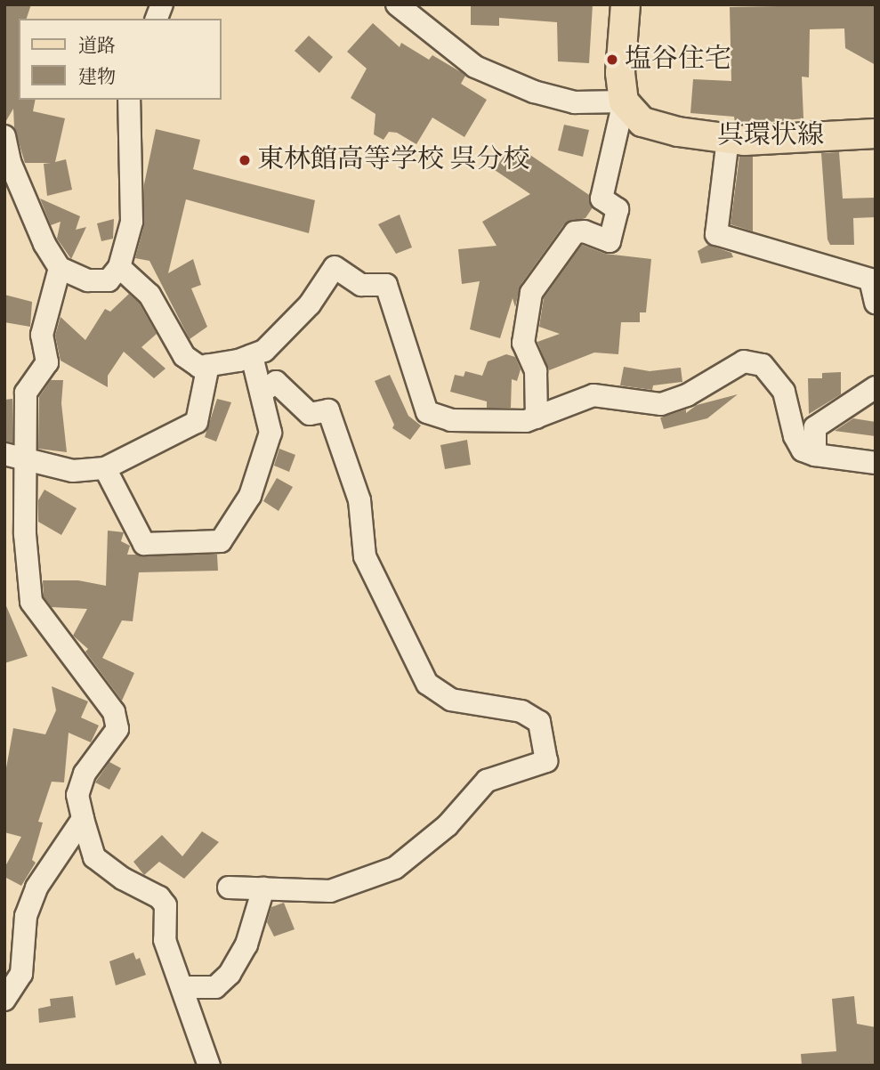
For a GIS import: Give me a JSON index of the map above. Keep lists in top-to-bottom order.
{
  "streets": {
    "main road": ["呉環状線"]
  },
  "places": ["塩谷住宅", "東林館高等学校 呉分校"],
  "legend": ["道路", "建物"]
}
